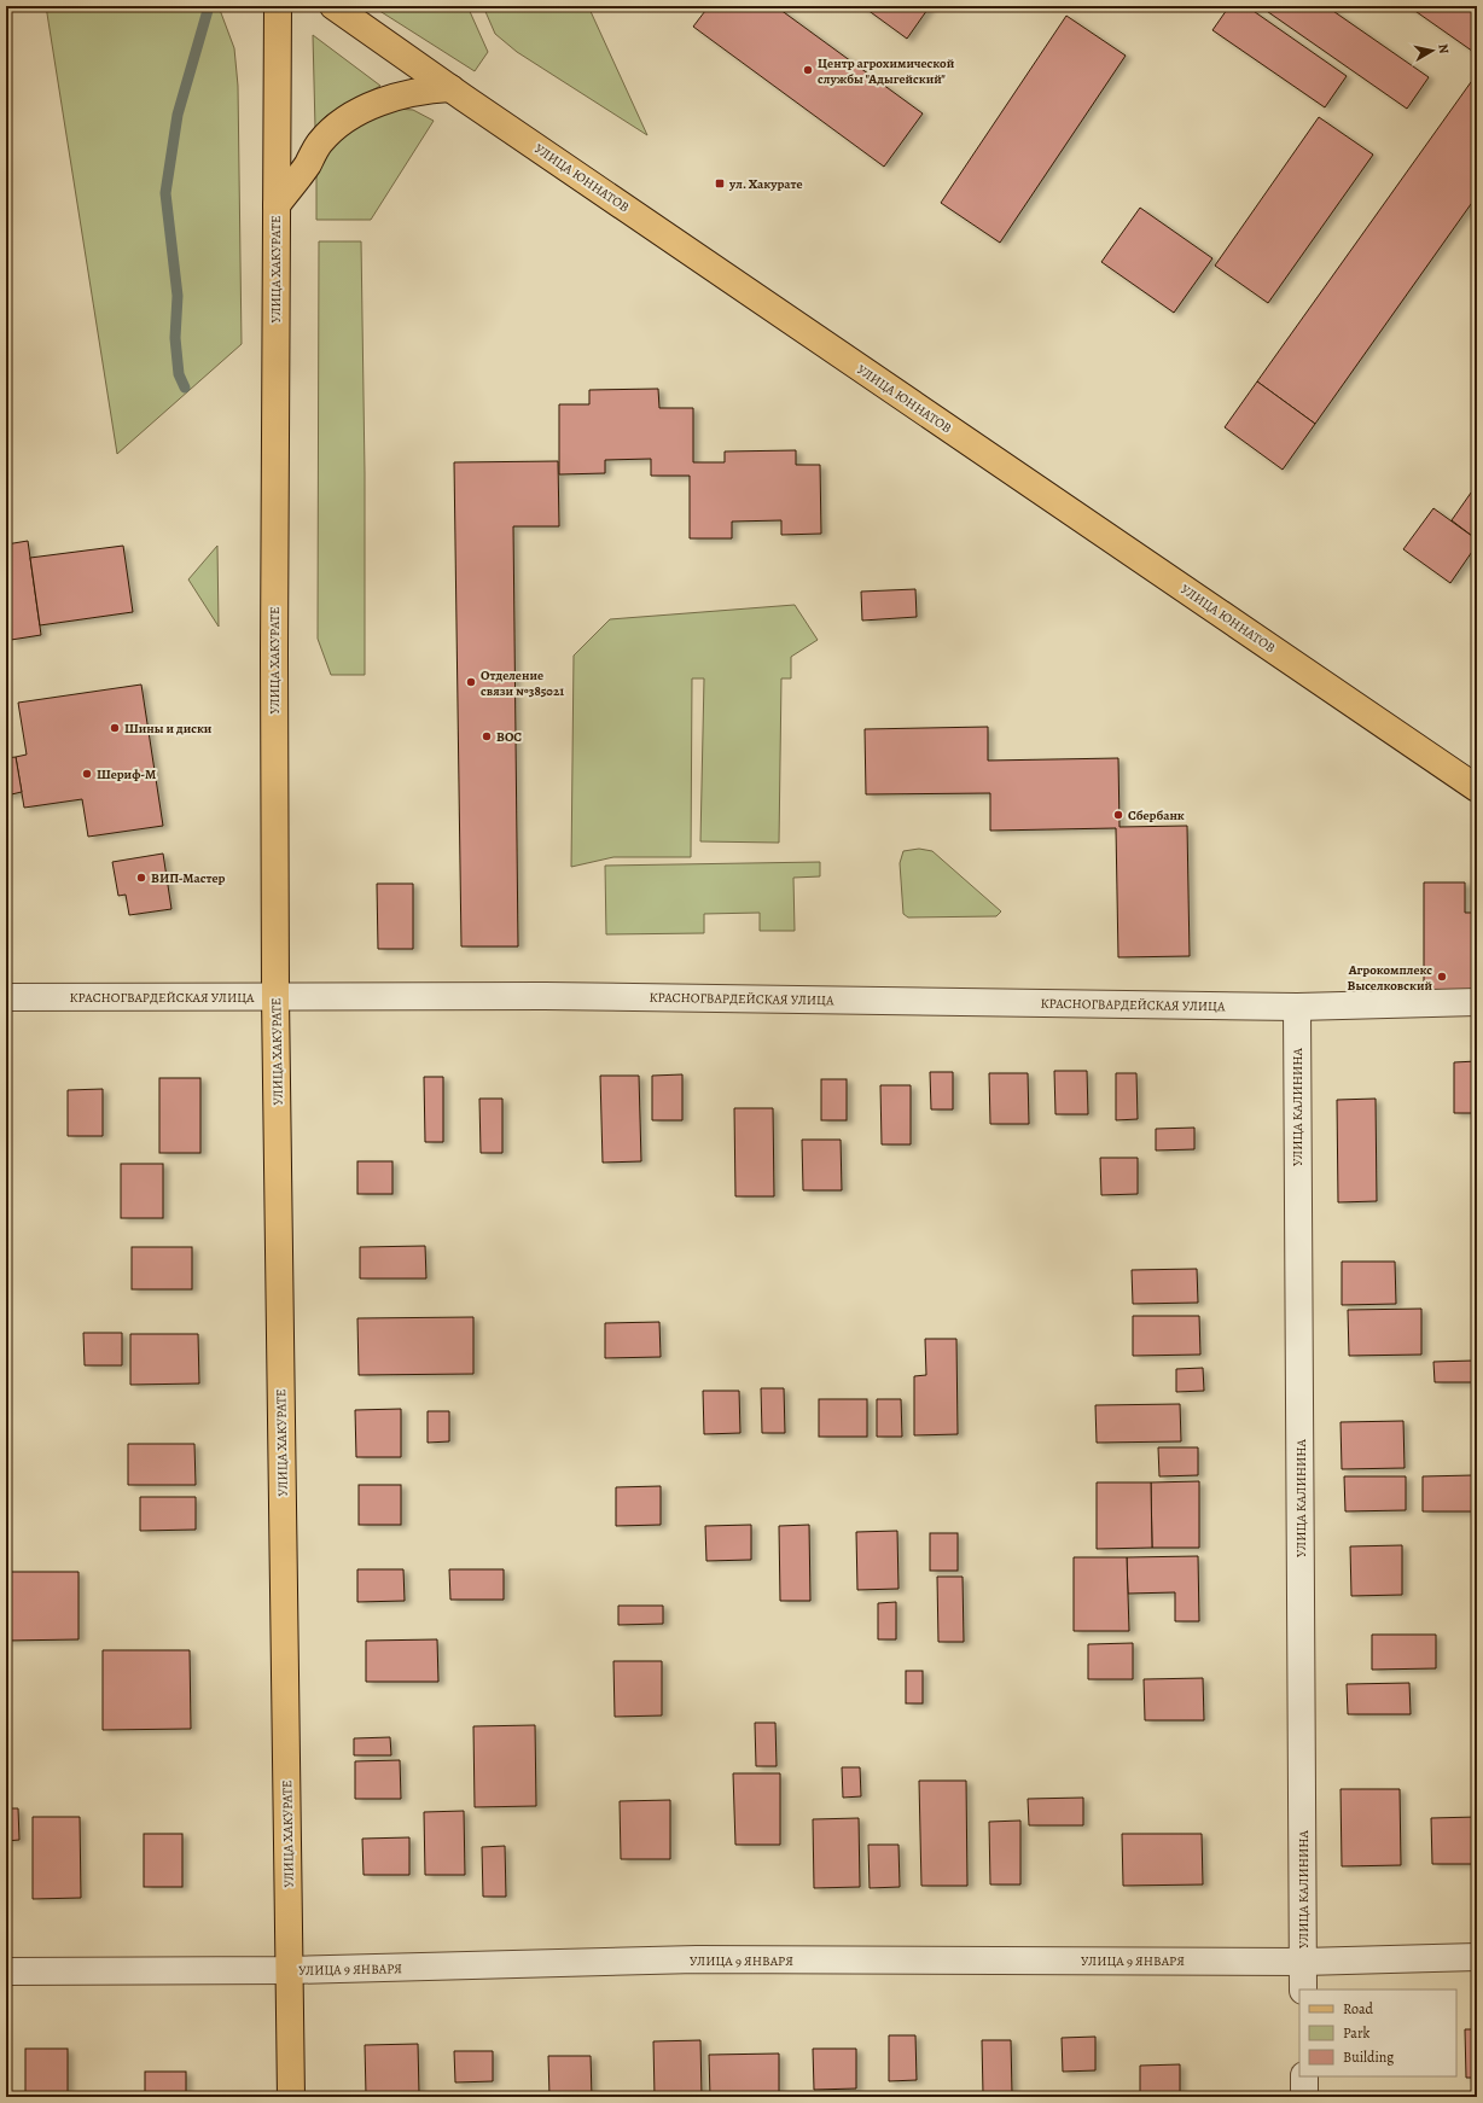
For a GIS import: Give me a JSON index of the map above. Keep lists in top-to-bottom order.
{
  "streets": {
    "main road": ["УЛИЦА ЮННАТОВ", "УЛИЦА ХАКУРАТЕ"],
    "street": ["КРАСНОГВАРДЕЙСКАЯ УЛИЦА", "УЛИЦА КАЛИНИНА", "УЛИЦА 9 ЯНВАРЯ"]
  },
  "crossings": [
    ["УЛИЦА ХАКУРАТЕ", "КРАСНОГВАРДЕЙСКАЯ УЛИЦА"],
    ["УЛИЦА ХАКУРАТЕ", "УЛИЦА 9 ЯНВАРЯ"],
    ["КРАСНОГВАРДЕЙСКАЯ УЛИЦА", "УЛИЦА КАЛИНИНА"],
    ["УЛИЦА КАЛИНИНА", "УЛИЦА 9 ЯНВАРЯ"]
  ],
  "places": {
    "other": [
      "Центр агрохимической службы \"Адыгейский\"",
      "Отделение связи №385021",
      "Шины и диски",
      "ВОС",
      "Шериф-М",
      "Сбербанк",
      "ВИП-Мастер",
      "Агрокомплекс Выселковский"
    ],
    "transit": ["ул. Хакурате"]
  },
  "legend": ["Road", "Park", "Building"],
  "north": "right"
}
